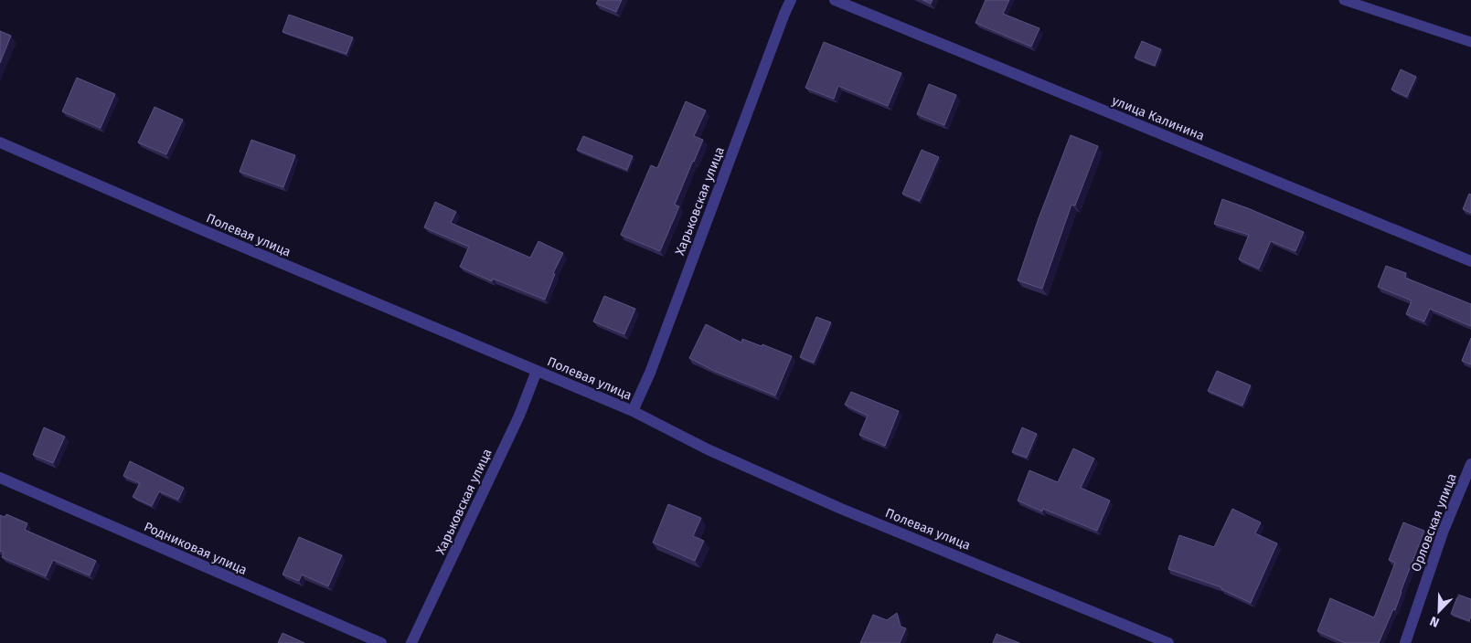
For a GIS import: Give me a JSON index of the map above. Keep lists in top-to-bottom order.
{
  "streets": {
    "street": [
      "улица Калинина",
      "Харьковская улица",
      "Полевая улица",
      "Орловская улица",
      "Родниковая улица"
    ]
  },
  "crossings": [
    ["Харьковская улица", "Полевая улица"]
  ],
  "north": "bottom left"
}
